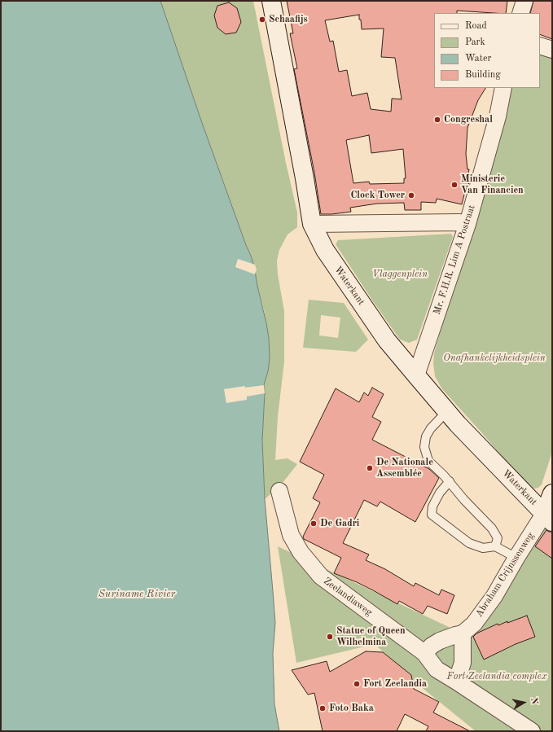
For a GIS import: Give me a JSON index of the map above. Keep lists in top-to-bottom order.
{
  "streets": {
    "main road": ["Waterkant"],
    "street": ["Mr. F.H.R. Lim A Postraat", "Abraham Crijnssenweg", "Zeelandiaweg"]
  },
  "crossings": [
    ["Mr. F.H.R. Lim A Postraat", "Waterkant"],
    ["Waterkant", "Abraham Crijnssenweg"],
    ["Abraham Crijnssenweg", "Zeelandiaweg"]
  ],
  "water": ["Suriname Rivier"],
  "parks": ["Vlaggenplein", "Onafhankelijkheidsplein", "Fort Zeelandia complex"],
  "places": [
    "Schaafijs",
    "Congreshal",
    "Ministerie Van Financien",
    "Clock Tower",
    "De Nationale Assemblée",
    "De Gadri",
    "Statue of Queen Wilhelmina",
    "Fort Zeelandia",
    "Foto Baka"
  ],
  "legend": [
    "Road",
    "Park",
    "Water",
    "Building"
  ],
  "north": "right"
}
